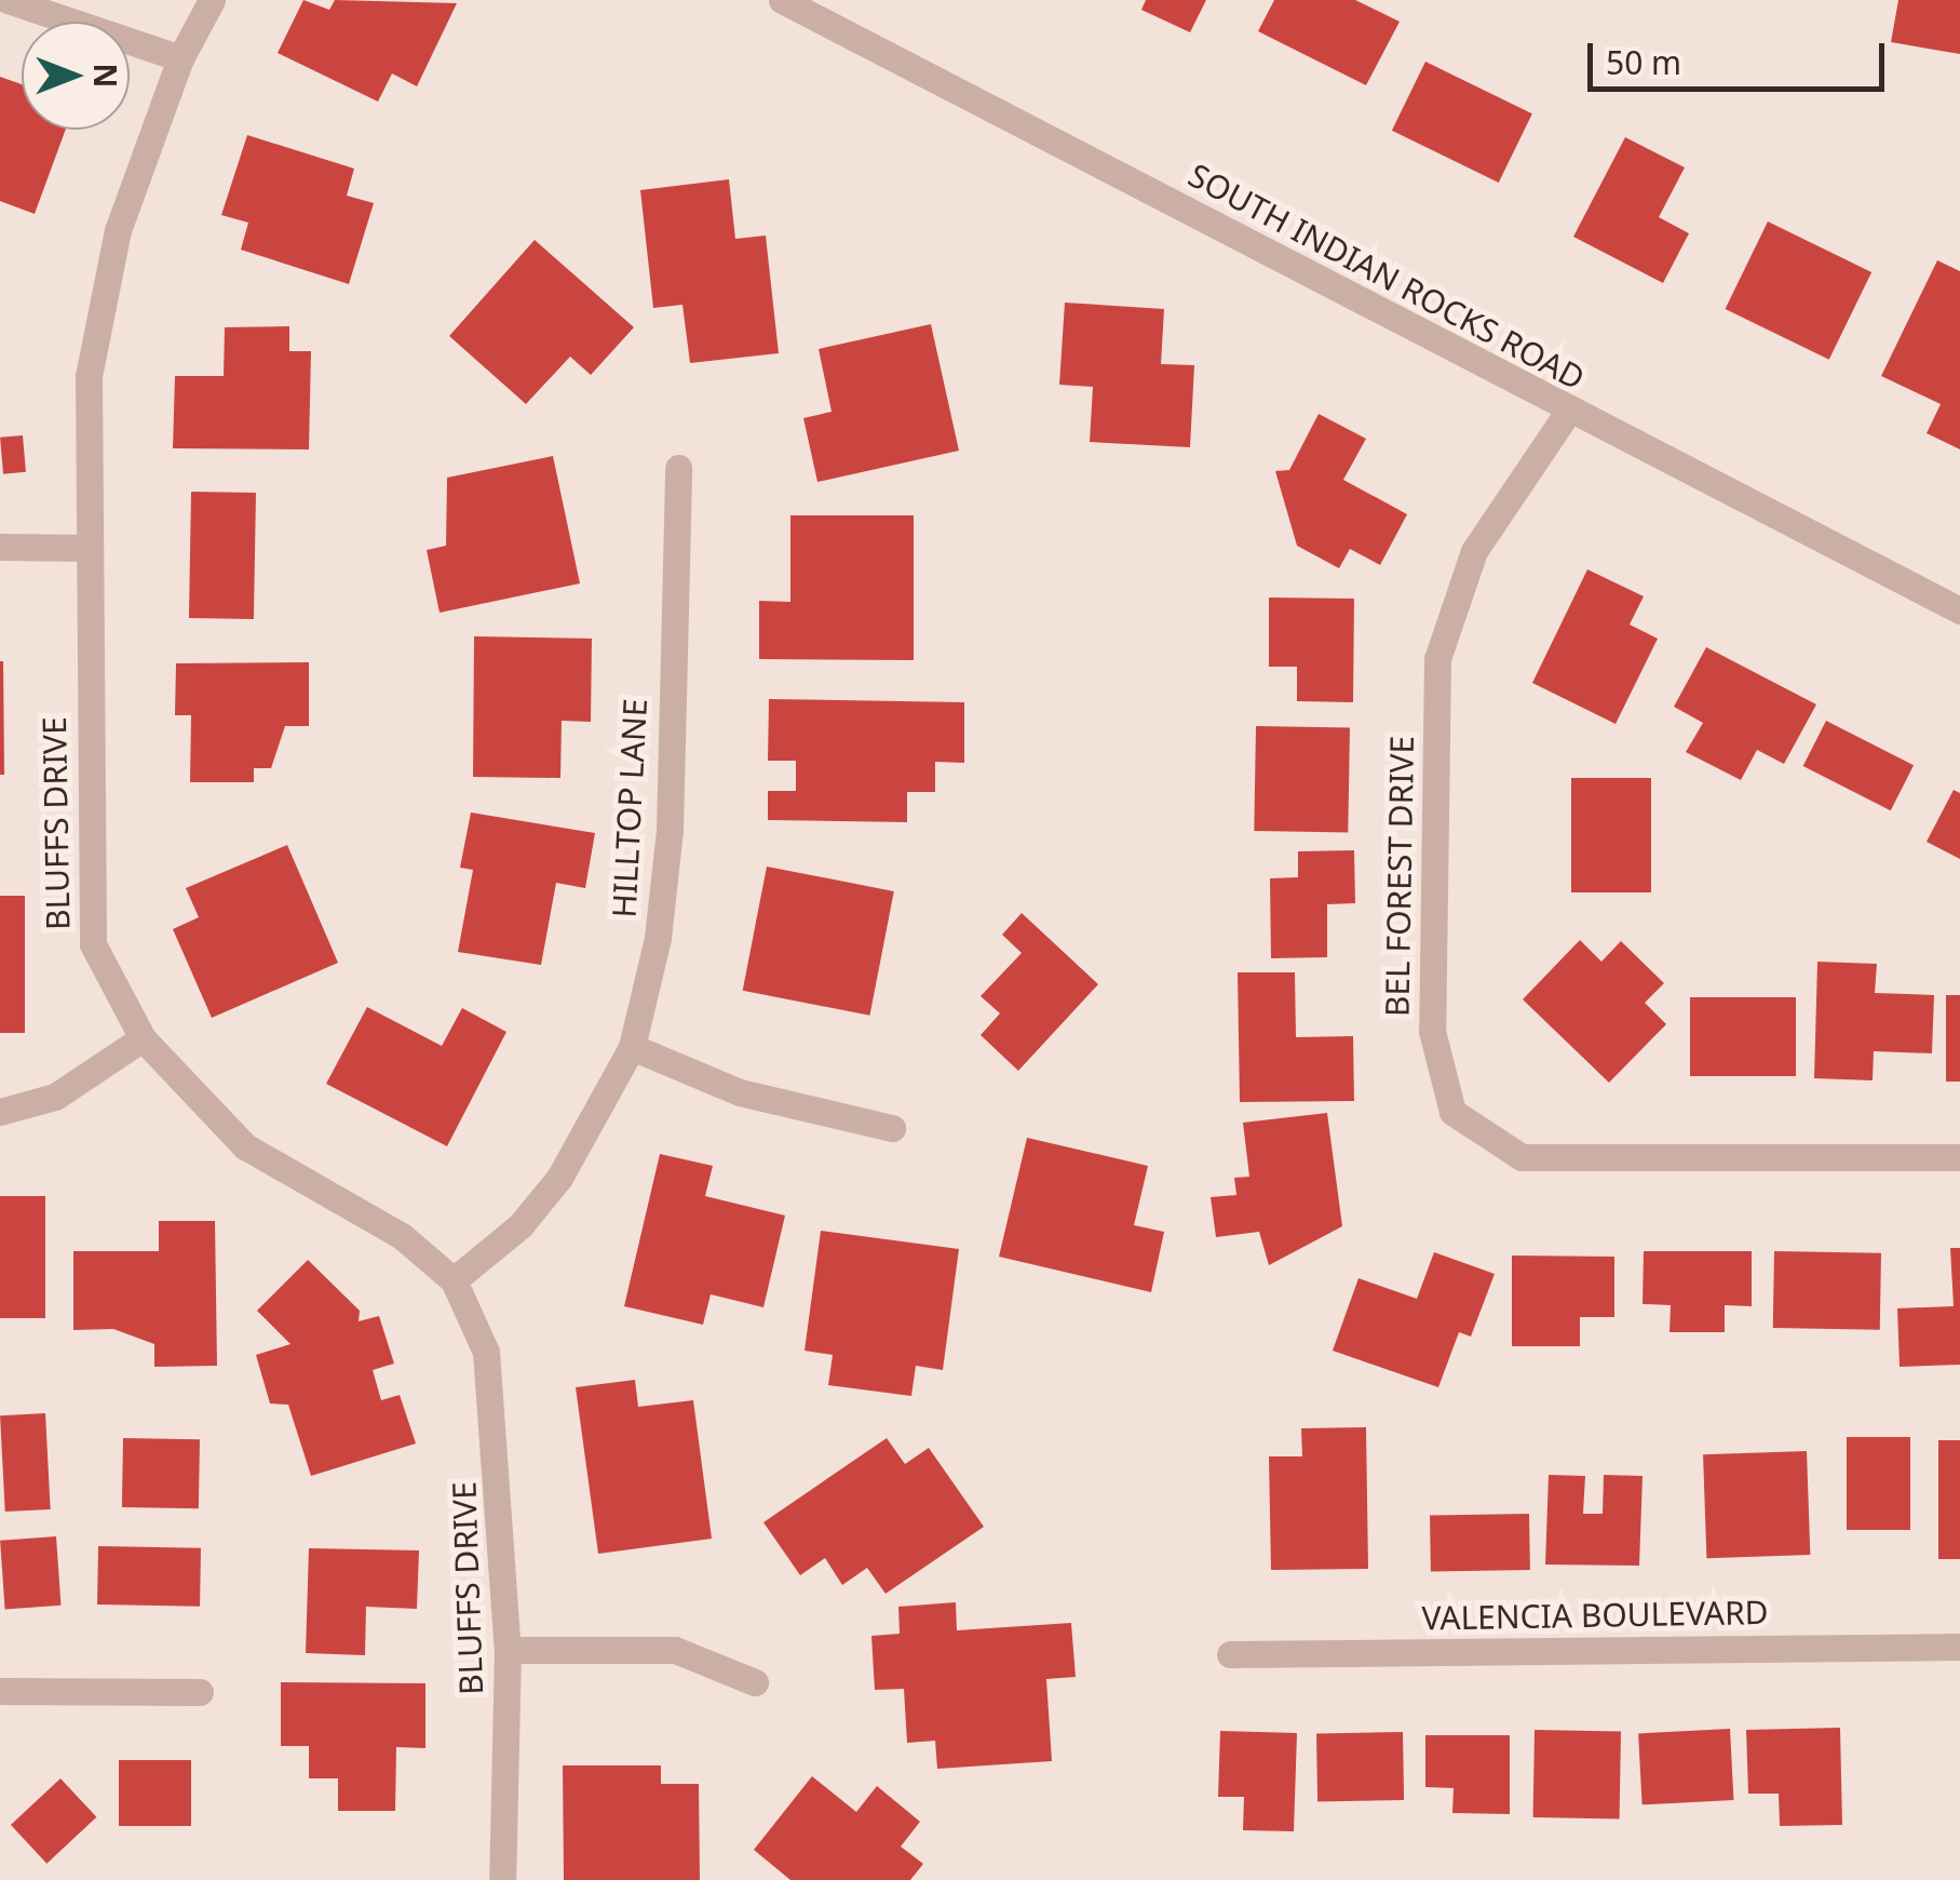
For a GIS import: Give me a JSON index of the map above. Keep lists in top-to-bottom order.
{
  "streets": {
    "street": [
      "SOUTH INDIAN ROCKS ROAD",
      "HILLTOP LANE",
      "BLUFFS DRIVE",
      "BEL FOREST DRIVE",
      "VALENCIA BOULEVARD"
    ]
  },
  "crossings": [
    ["SOUTH INDIAN ROCKS ROAD", "BEL FOREST DRIVE"],
    ["HILLTOP LANE", "BLUFFS DRIVE"]
  ],
  "scale_bar": "50 m",
  "north": "right"
}
